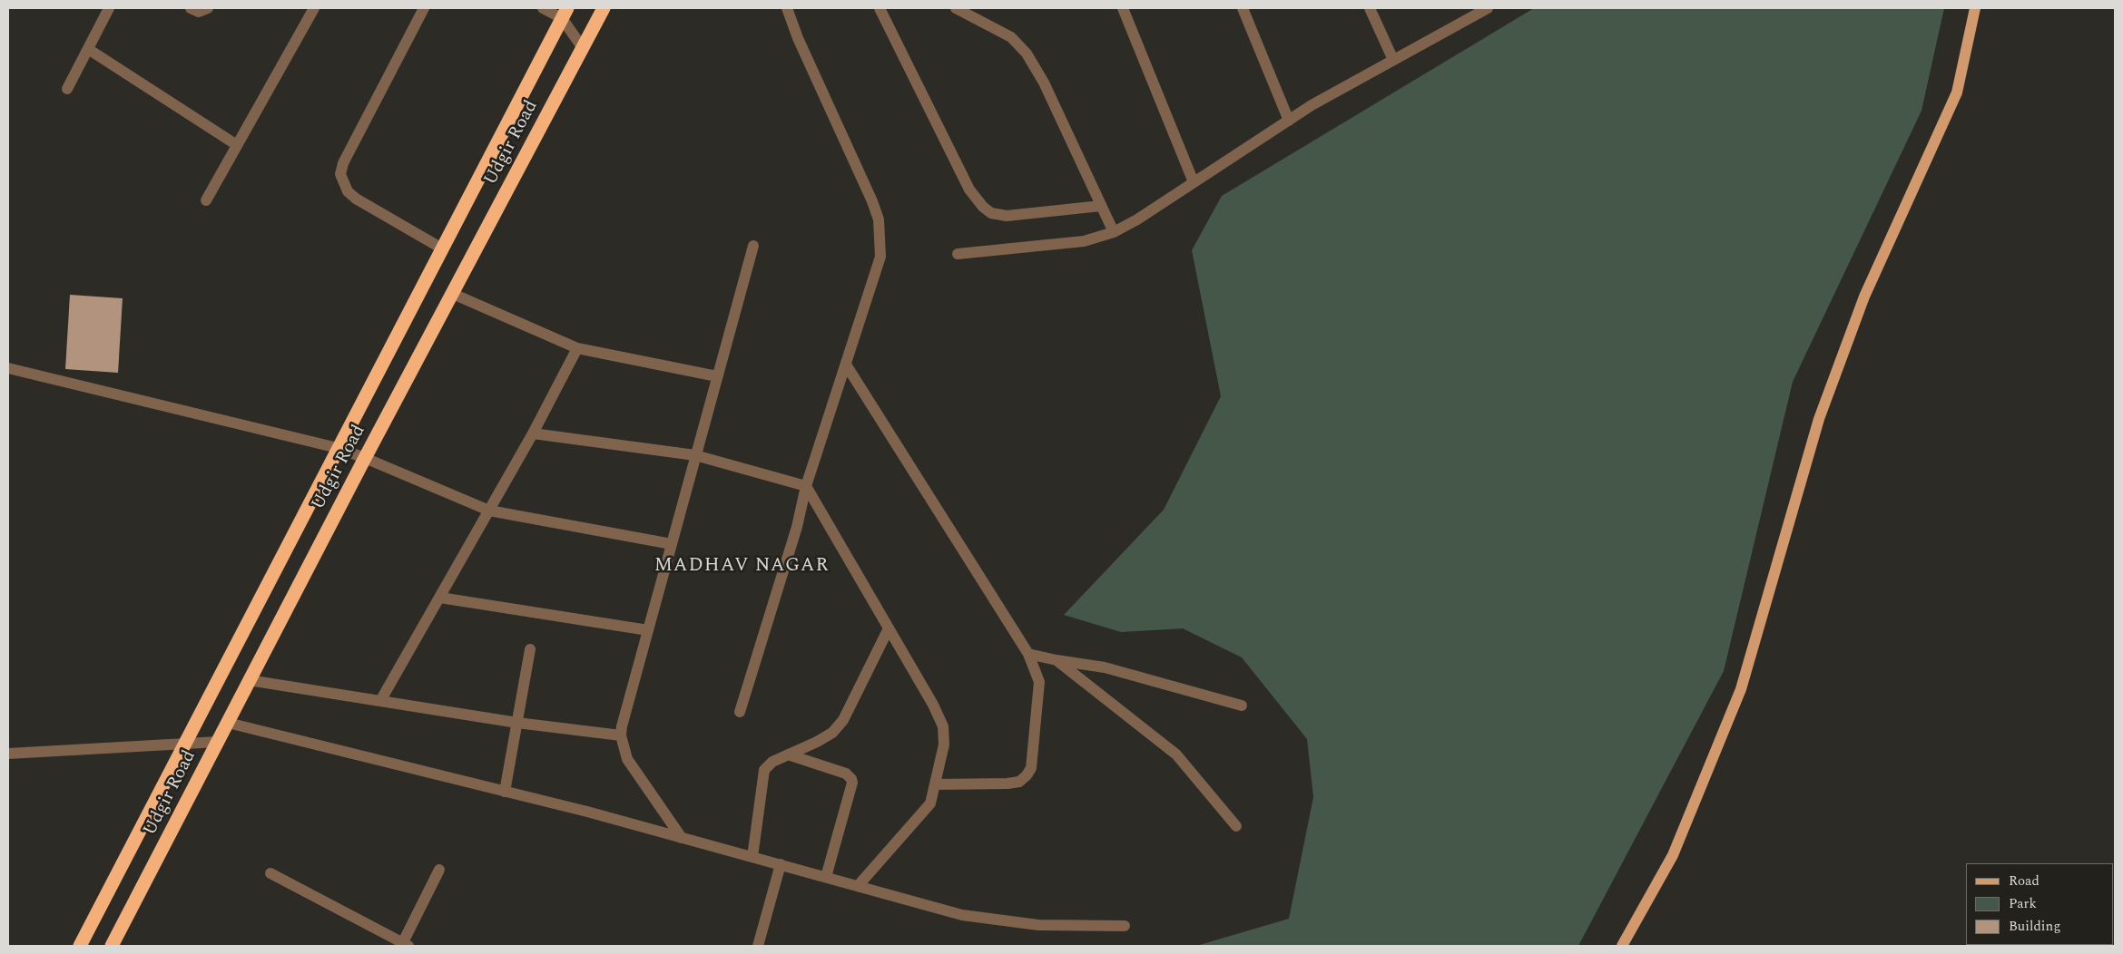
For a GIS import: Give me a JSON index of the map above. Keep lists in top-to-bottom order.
{
  "streets": {
    "highway": ["Udgir Road"]
  },
  "districts": ["MADHAV NAGAR"],
  "legend": ["Road", "Park", "Building"]
}
